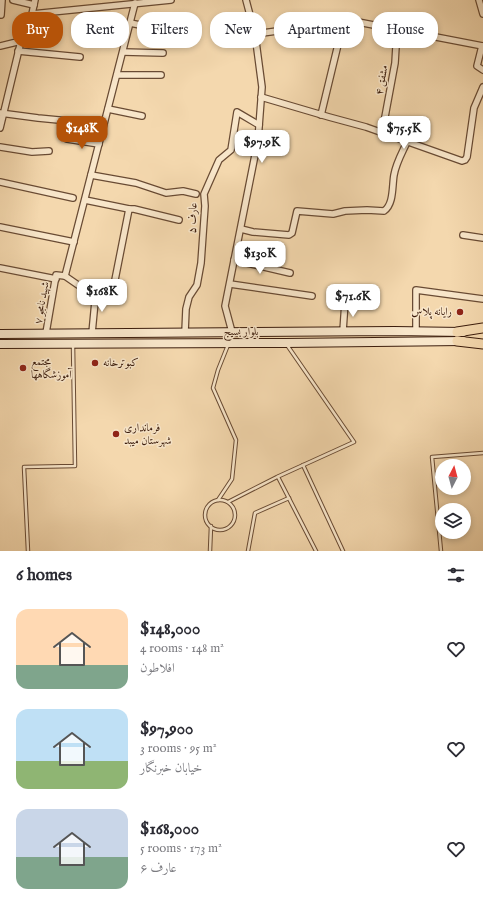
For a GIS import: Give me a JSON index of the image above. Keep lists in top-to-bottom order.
{
  "streets": {
    "main road": ["بلوار بسیج"],
    "street": ["مشفق ۴", "عارف ۵", "شهید نامجو ۷"]
  },
  "crossings": [
    ["عارف ۵", "بلوار بسیج"],
    ["شهید نامجو ۷", "بلوار بسیج"]
  ],
  "places": [
    "رایانه پلاس",
    "کبوترخانه",
    "مجتمع آموزشگاهها",
    "فرمانداری شهرستان میبد"
  ],
  "north": "top",
  "page": {
    "chip": [
      "Buy",
      "Rent",
      "Filters",
      "New",
      "Apartment",
      "House"
    ],
    "price": [
      "$148K",
      "$75.5K",
      "$97.9K",
      "$130K",
      "$168K",
      "$71.6K"
    ],
    "heading": "6 homes",
    "list": [
      {
        "name": "$148,000",
        "note": "4 rooms · 148 m² · افلاطون"
      },
      {
        "name": "$97,900",
        "note": "3 rooms · 95 m² · خیابان خبرنگار"
      },
      {
        "name": "$168,000",
        "note": "5 rooms · 173 m² · عارف ۶"
      }
    ]
  }
}
